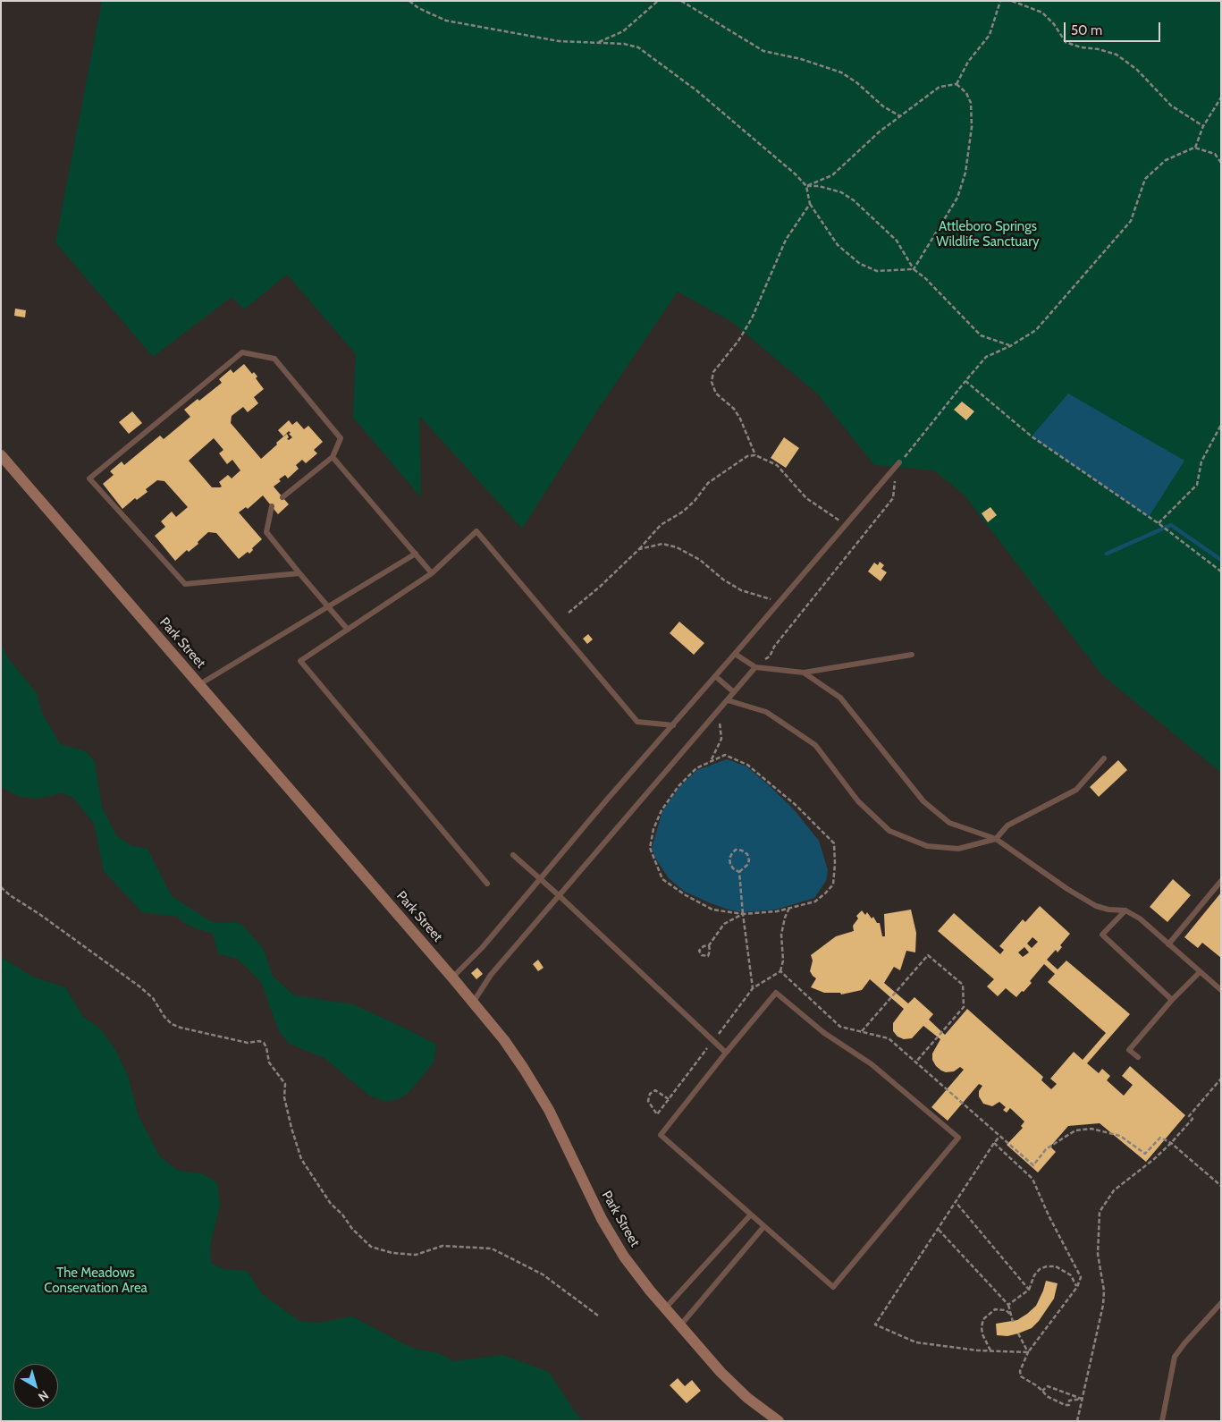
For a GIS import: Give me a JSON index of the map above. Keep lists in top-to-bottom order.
{
  "streets": {
    "main road": ["Park Street"]
  },
  "parks": ["Attleboro Springs Wildlife Sanctuary", "The Meadows Conservation Area"],
  "scale_bar": "50 m",
  "north": "bottom right"
}
